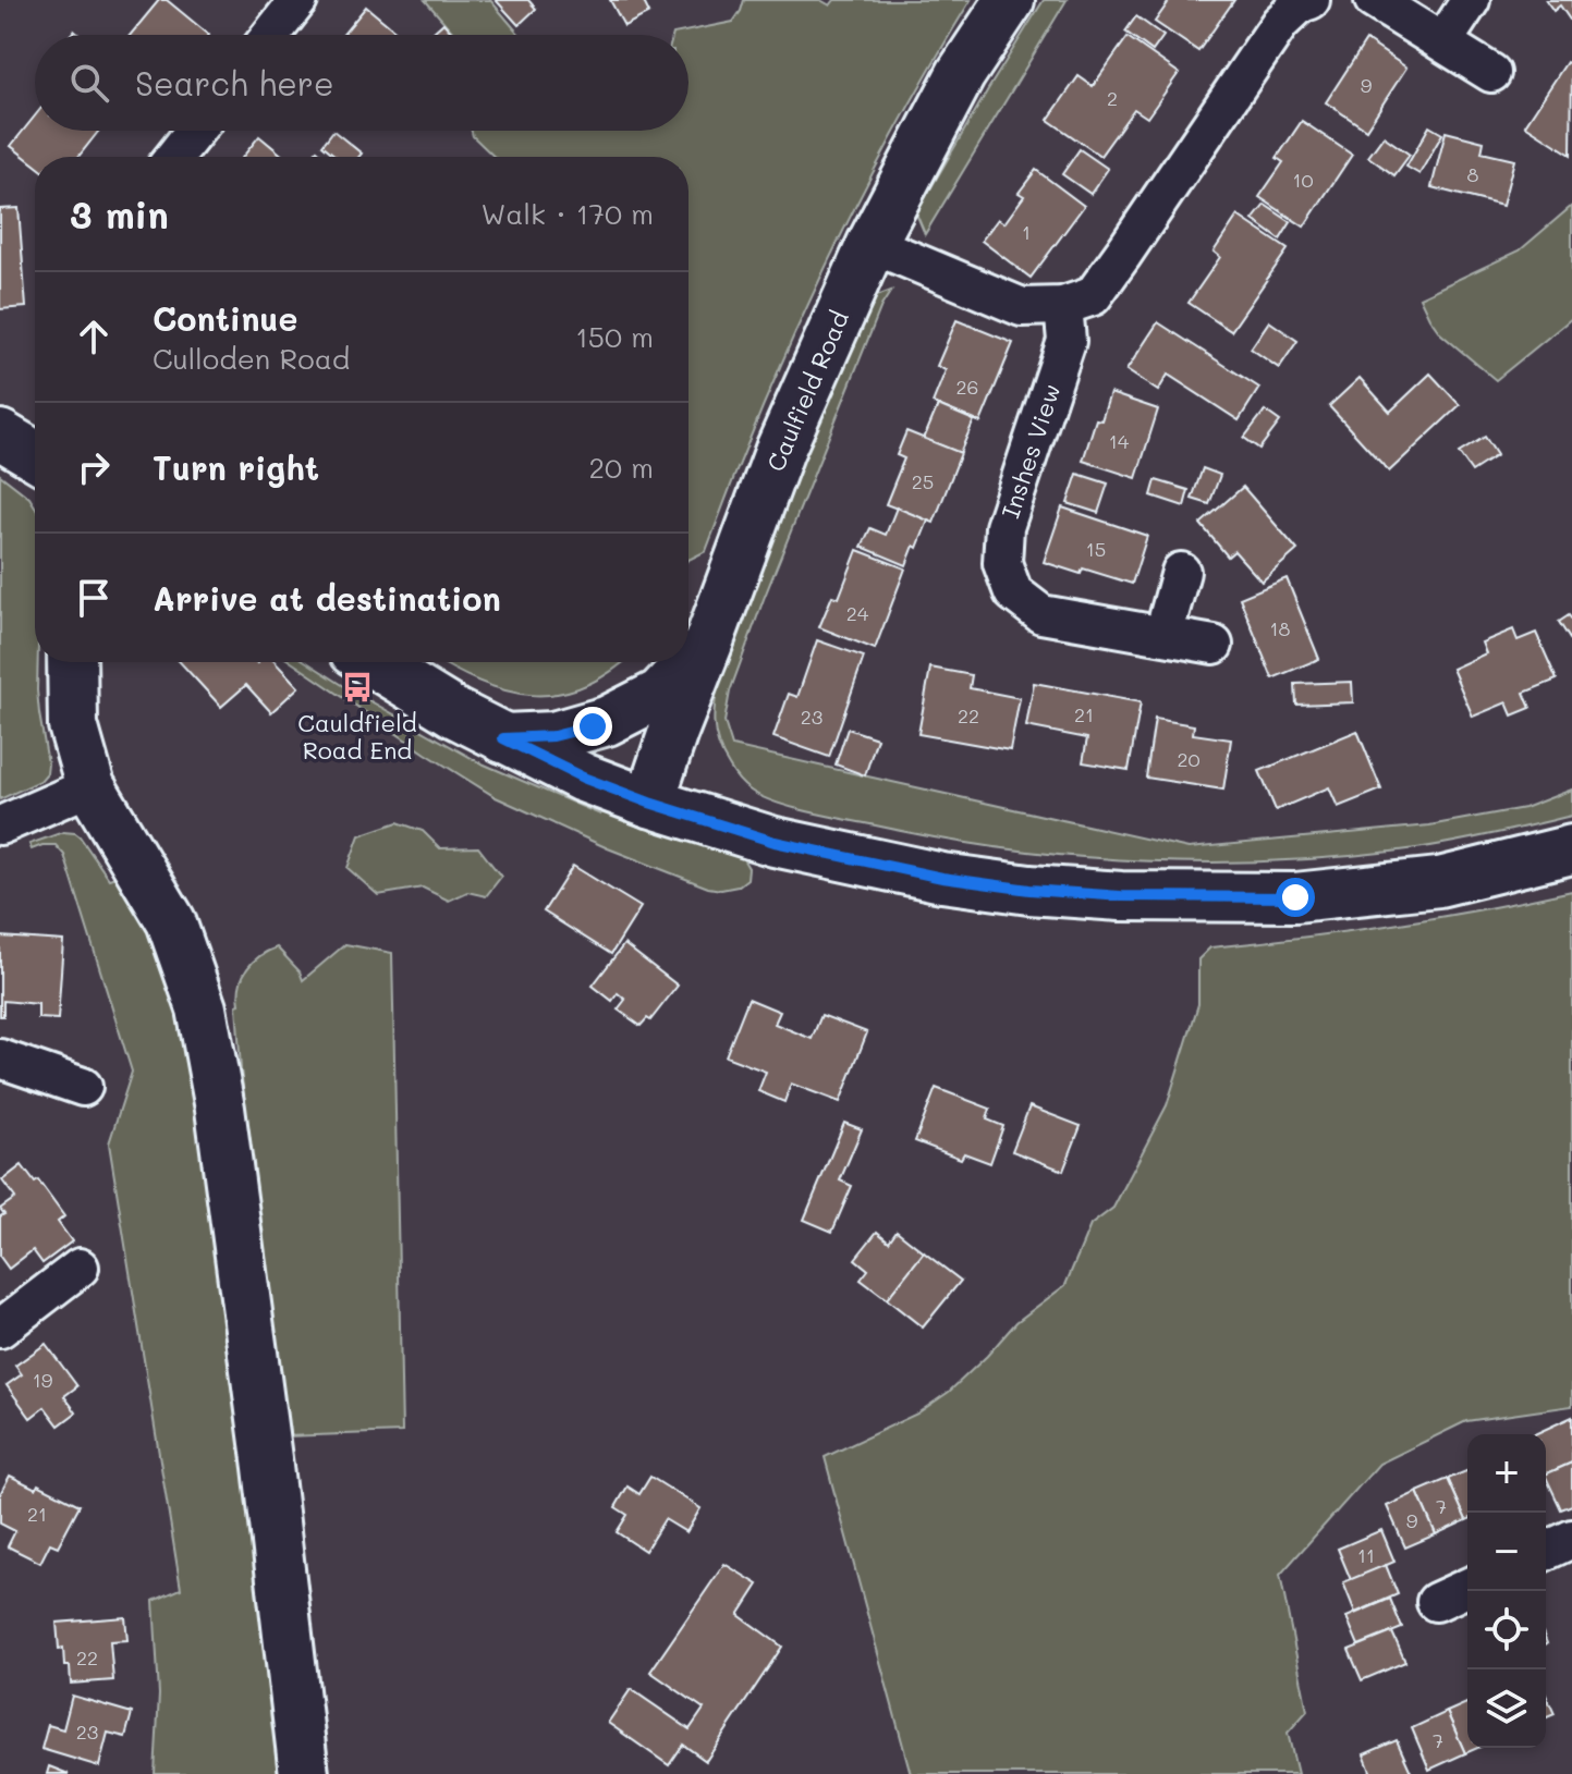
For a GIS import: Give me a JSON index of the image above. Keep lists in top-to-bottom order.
{
  "streets": {
    "main road": ["Caulfield Road"],
    "street": ["Inshes View"]
  },
  "places": {
    "bus stop": ["Cauldfield Road End"]
  },
  "house_numbers": [
    "9",
    "2",
    "8",
    "10",
    "1",
    "26",
    "14",
    "25",
    "15",
    "24",
    "18",
    "21",
    "22",
    "23",
    "20",
    "19",
    "7",
    "21",
    "9",
    "11",
    "22",
    "23",
    "7"
  ],
  "page": {
    "search": "Search here",
    "heading": ["3 min", "Walk · 170 m"],
    "list": [
      ["Continue", "Culloden Road", "150 m"],
      ["Turn right", "20 m"],
      "Arrive at destination"
    ],
    "map_buttons": ["+", "−"]
  }
}
